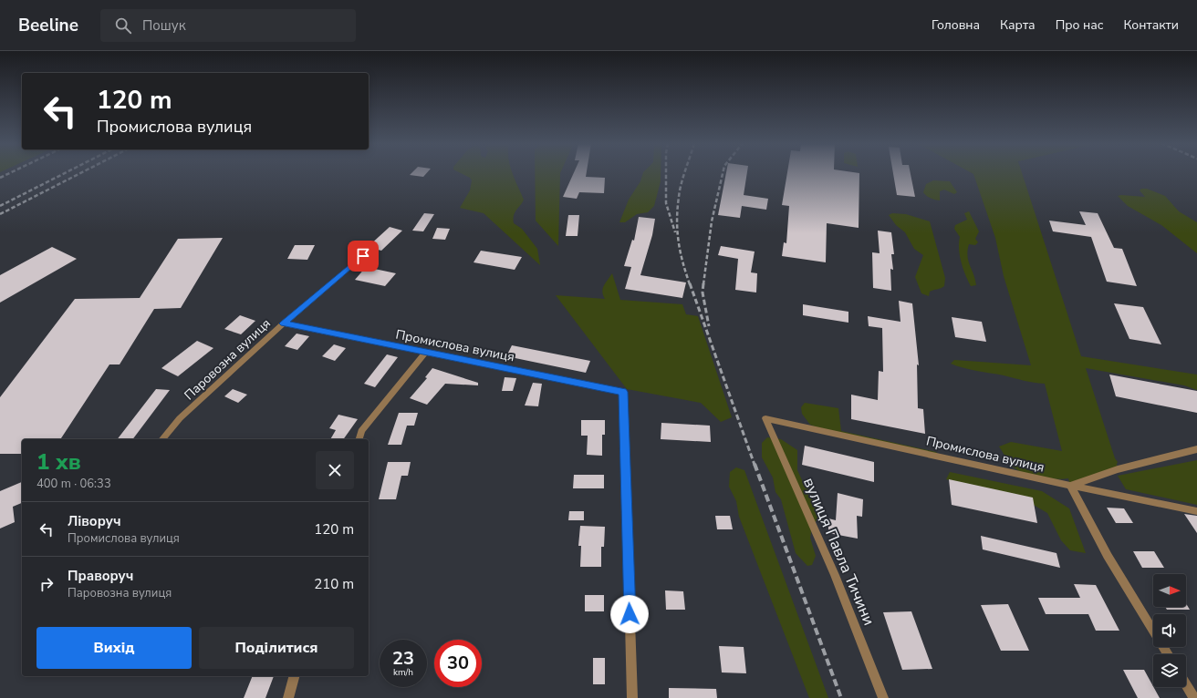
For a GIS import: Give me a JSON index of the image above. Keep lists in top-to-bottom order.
{
  "streets": {
    "street": ["Промислова вулиця", "Паровозна вулиця", "вулиця Павла Тичини"]
  },
  "crossings": [
    ["Промислова вулиця", "Паровозна вулиця"],
    ["Промислова вулиця", "вулиця Павла Тичини"]
  ],
  "north": "right",
  "page": {
    "header": "Beeline",
    "search": "Пошук",
    "nav": [
      "Головна",
      "Карта",
      "Про нас",
      "Контакти"
    ],
    "turn": ["120 m", "Промислова вулиця"],
    "heading": ["1 хв", "400 m · 06:33"],
    "list": [
      {
        "name": "Ліворуч",
        "note": "Промислова вулиця",
        "value": "120 m"
      },
      {
        "name": "Праворуч",
        "note": "Паровозна вулиця",
        "value": "210 m"
      }
    ],
    "buttons": ["Вихід", "Поділитися"],
    "speed": "23 km/h",
    "limit": "30"
  }
}
